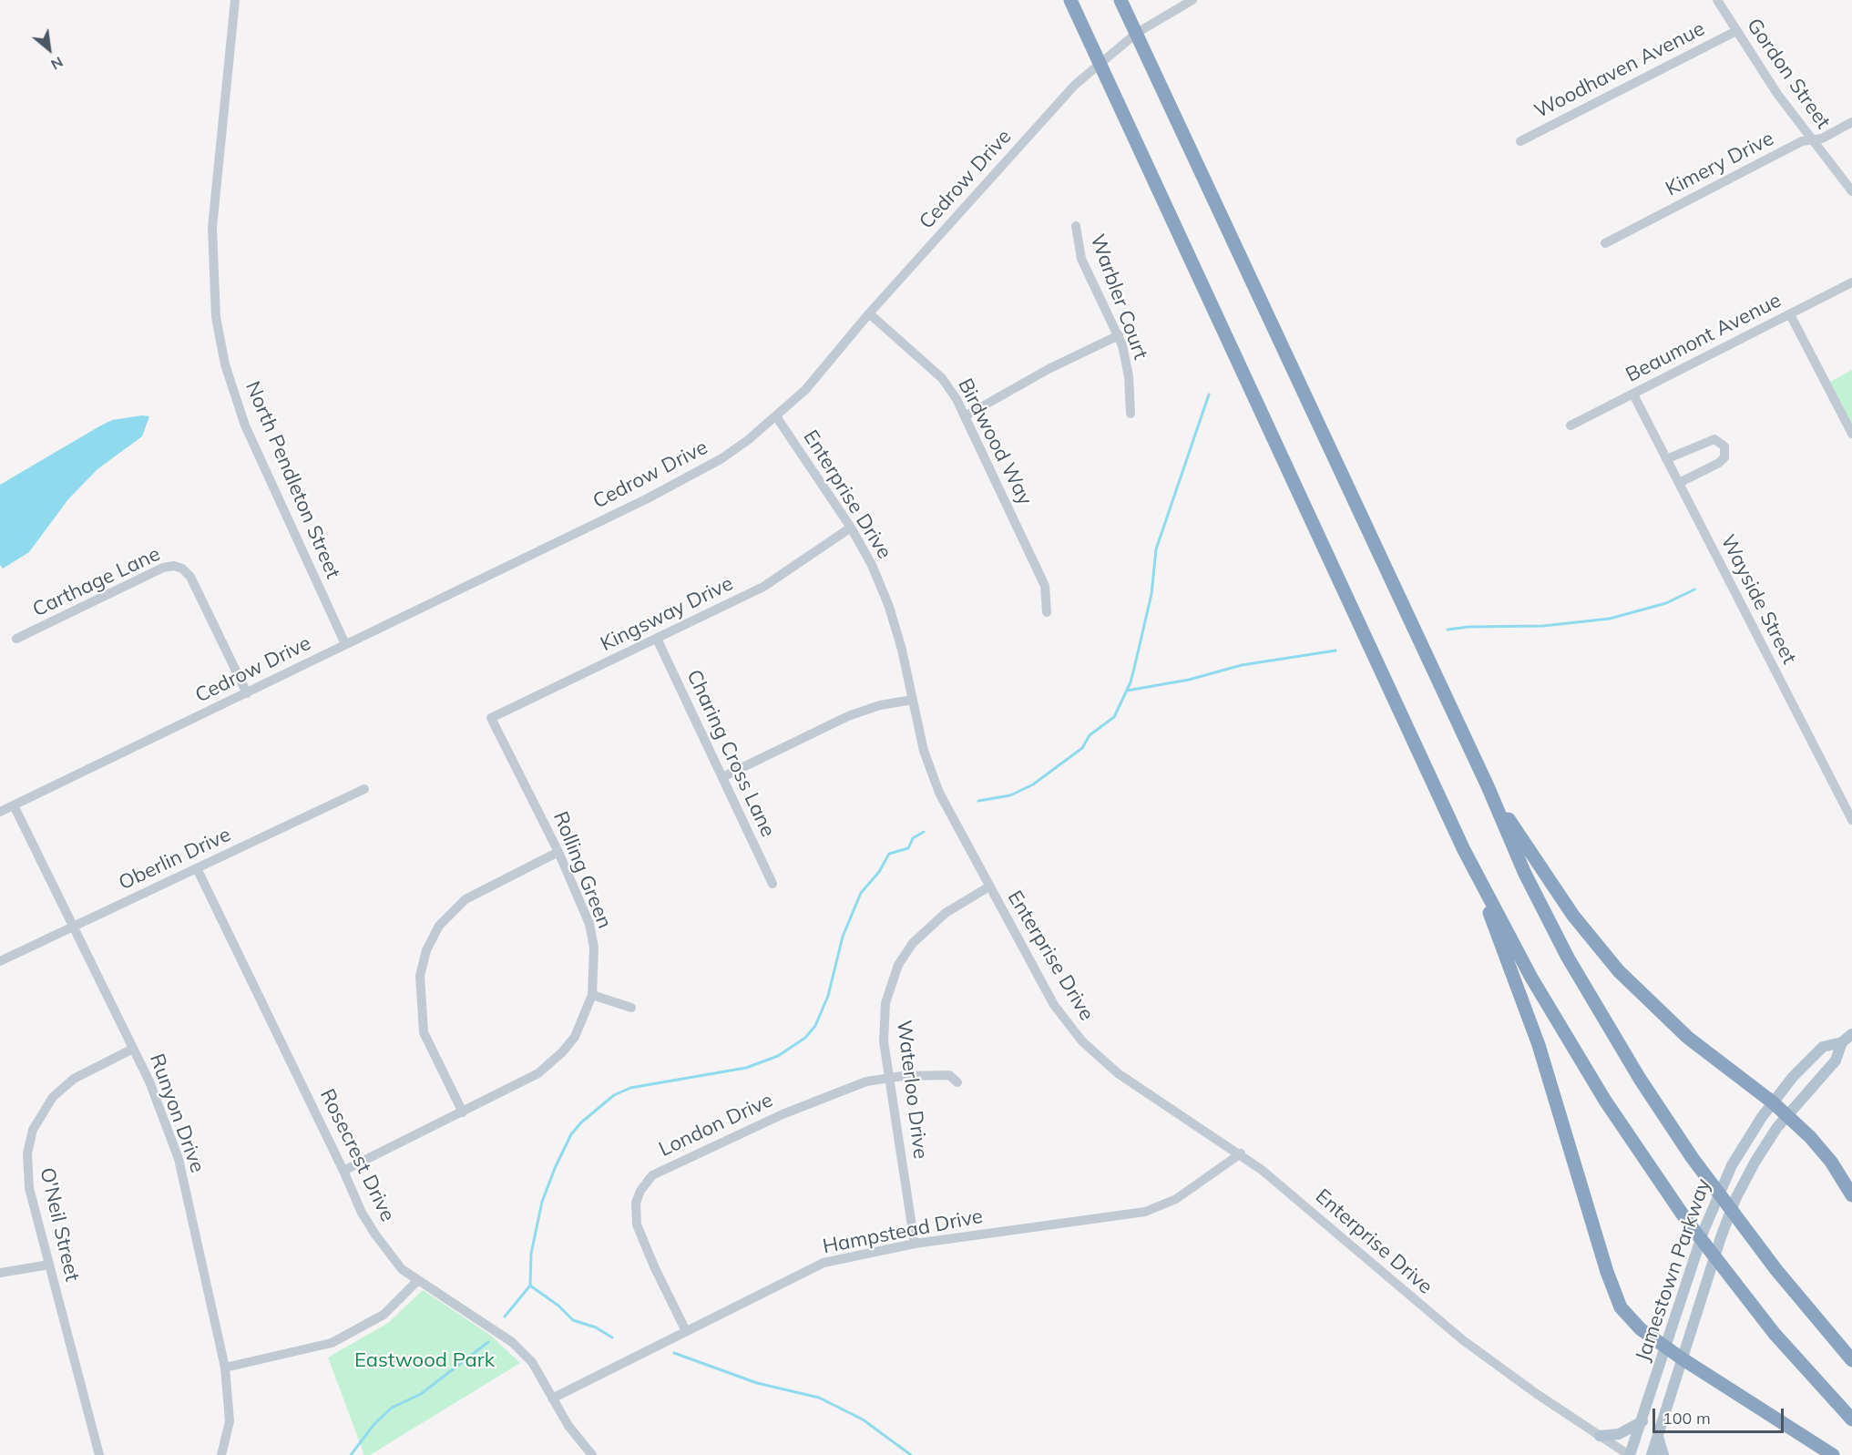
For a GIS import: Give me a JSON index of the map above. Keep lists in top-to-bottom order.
{
  "streets": {
    "main road": ["Jamestown Parkway"],
    "street": [
      "Woodhaven Avenue",
      "Gordon Street",
      "Kimery Drive",
      "Cedrow Drive",
      "Warbler Court",
      "Beaumont Avenue",
      "Birdwood Way",
      "North Pendleton Street",
      "Enterprise Drive",
      "Carthage Lane",
      "Wayside Street",
      "Kingsway Drive",
      "Charing Cross Lane",
      "Oberlin Drive",
      "Rolling Green",
      "Waterloo Drive",
      "Runyon Drive",
      "London Drive",
      "Rosecrest Drive",
      "O'Neil Street",
      "Hampstead Drive"
    ]
  },
  "crossings": [
    ["Woodhaven Avenue", "Gordon Street"],
    ["Gordon Street", "Kimery Drive"],
    ["Cedrow Drive", "Birdwood Way"],
    ["Cedrow Drive", "North Pendleton Street"],
    ["Cedrow Drive", "Enterprise Drive"],
    ["Cedrow Drive", "Carthage Lane"],
    ["Cedrow Drive", "Runyon Drive"],
    ["Beaumont Avenue", "Wayside Street"],
    ["Enterprise Drive", "Kingsway Drive"],
    ["Enterprise Drive", "Waterloo Drive"],
    ["Enterprise Drive", "Hampstead Drive"],
    ["Enterprise Drive", "Jamestown Parkway"],
    ["Kingsway Drive", "Charing Cross Lane"],
    ["Kingsway Drive", "Rolling Green"],
    ["Oberlin Drive", "Runyon Drive"],
    ["Oberlin Drive", "Rosecrest Drive"],
    ["Rolling Green", "Rosecrest Drive"],
    ["Waterloo Drive", "London Drive"],
    ["Waterloo Drive", "Hampstead Drive"],
    ["Runyon Drive", "O'Neil Street"],
    ["London Drive", "Hampstead Drive"],
    ["Rosecrest Drive", "Hampstead Drive"]
  ],
  "parks": ["Eastwood Park"],
  "scale_bar": "100 m",
  "north": "bottom right"
}
